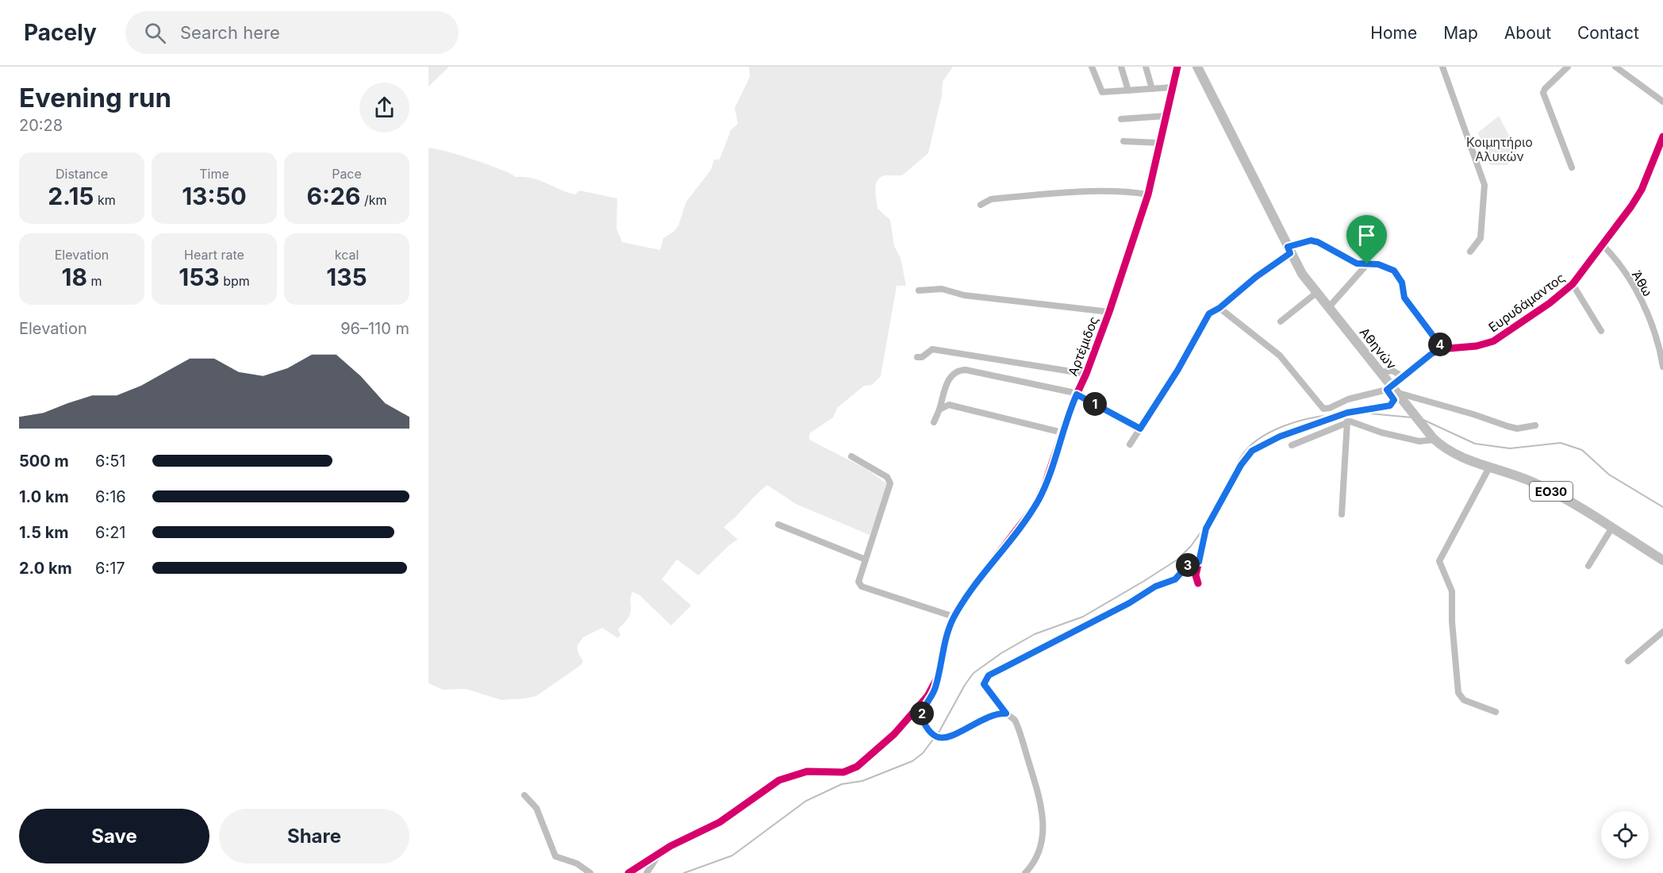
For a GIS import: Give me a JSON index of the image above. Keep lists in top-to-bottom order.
{
  "streets": {
    "main road": ["Αθηνών", "ΕΟ30"],
    "street": ["Άθω", "Ευρυδάμαντος", "Αρτέμιδος"]
  },
  "crossings": [
    ["Άθω", "Ευρυδάμαντος"],
    ["Ευρυδάμαντος", "Αθηνών"]
  ],
  "parks": ["Κοιμητήριο Αλυκών"],
  "page": {
    "header": "Pacely",
    "search": "Search here",
    "nav": [
      "Home",
      "Map",
      "About",
      "Contact"
    ],
    "heading": ["Evening run", "20:28"],
    "stats": [
      ["Distance", "2.15 km"],
      ["Time", "13:50"],
      ["Pace", "6:26 /km"],
      ["Elevation", "18 m"],
      ["Heart rate", "153 bpm"],
      ["kcal", "135"]
    ],
    "chart": ["Elevation", "96–110 m"],
    "pins": [
      "4",
      "1",
      "3",
      "2"
    ],
    "list": [
      {
        "name": "500 m",
        "note": "6:51"
      },
      {
        "name": "1.0 km",
        "note": "6:16"
      },
      {
        "name": "1.5 km",
        "note": "6:21"
      },
      {
        "name": "2.0 km",
        "note": "6:17"
      }
    ],
    "buttons": ["Save", "Share"]
  }
}
